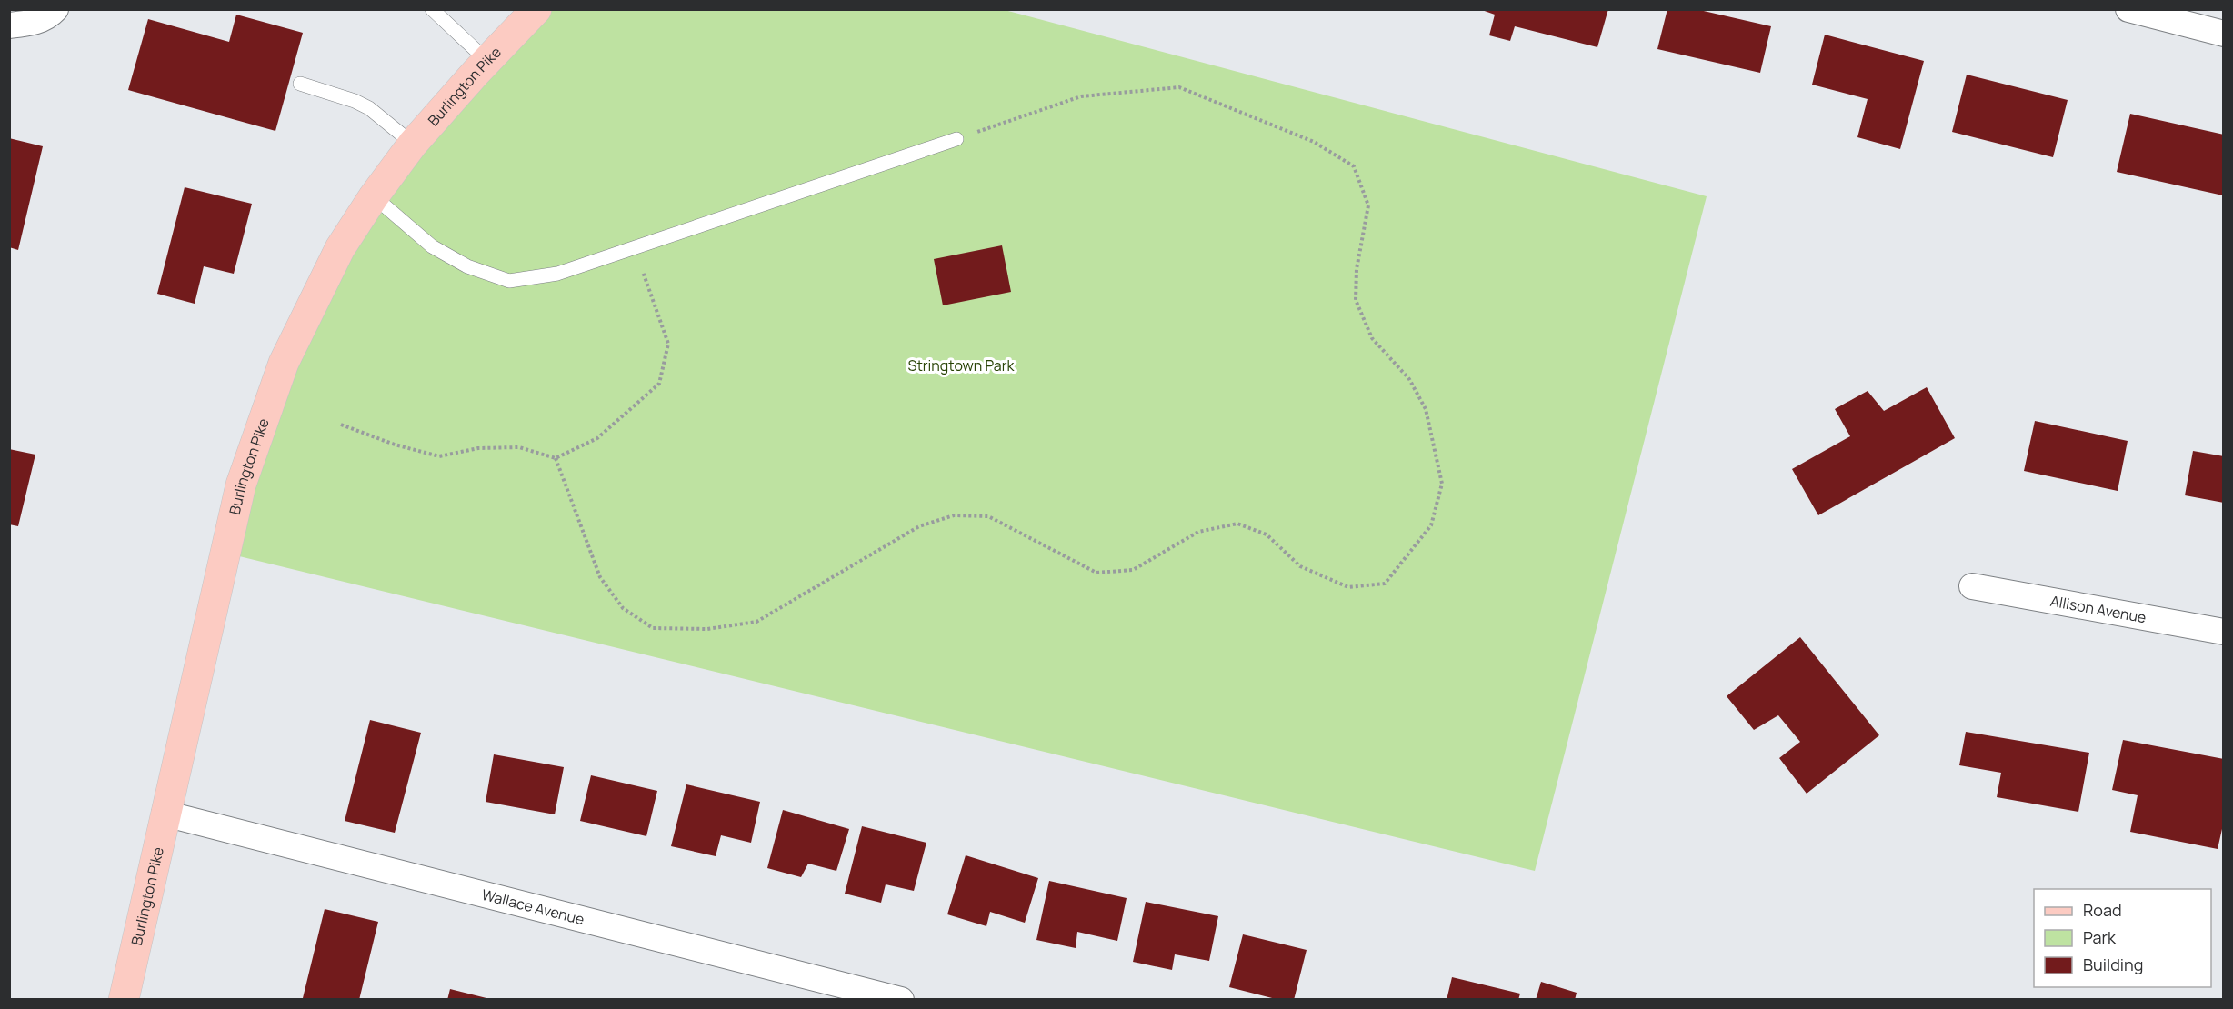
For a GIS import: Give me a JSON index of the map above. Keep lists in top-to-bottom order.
{
  "streets": {
    "main road": ["Burlington Pike"],
    "street": ["Allison Avenue", "Wallace Avenue"]
  },
  "crossings": [
    ["Burlington Pike", "Wallace Avenue"]
  ],
  "parks": ["Stringtown Park"],
  "legend": ["Road", "Park", "Building"]
}
